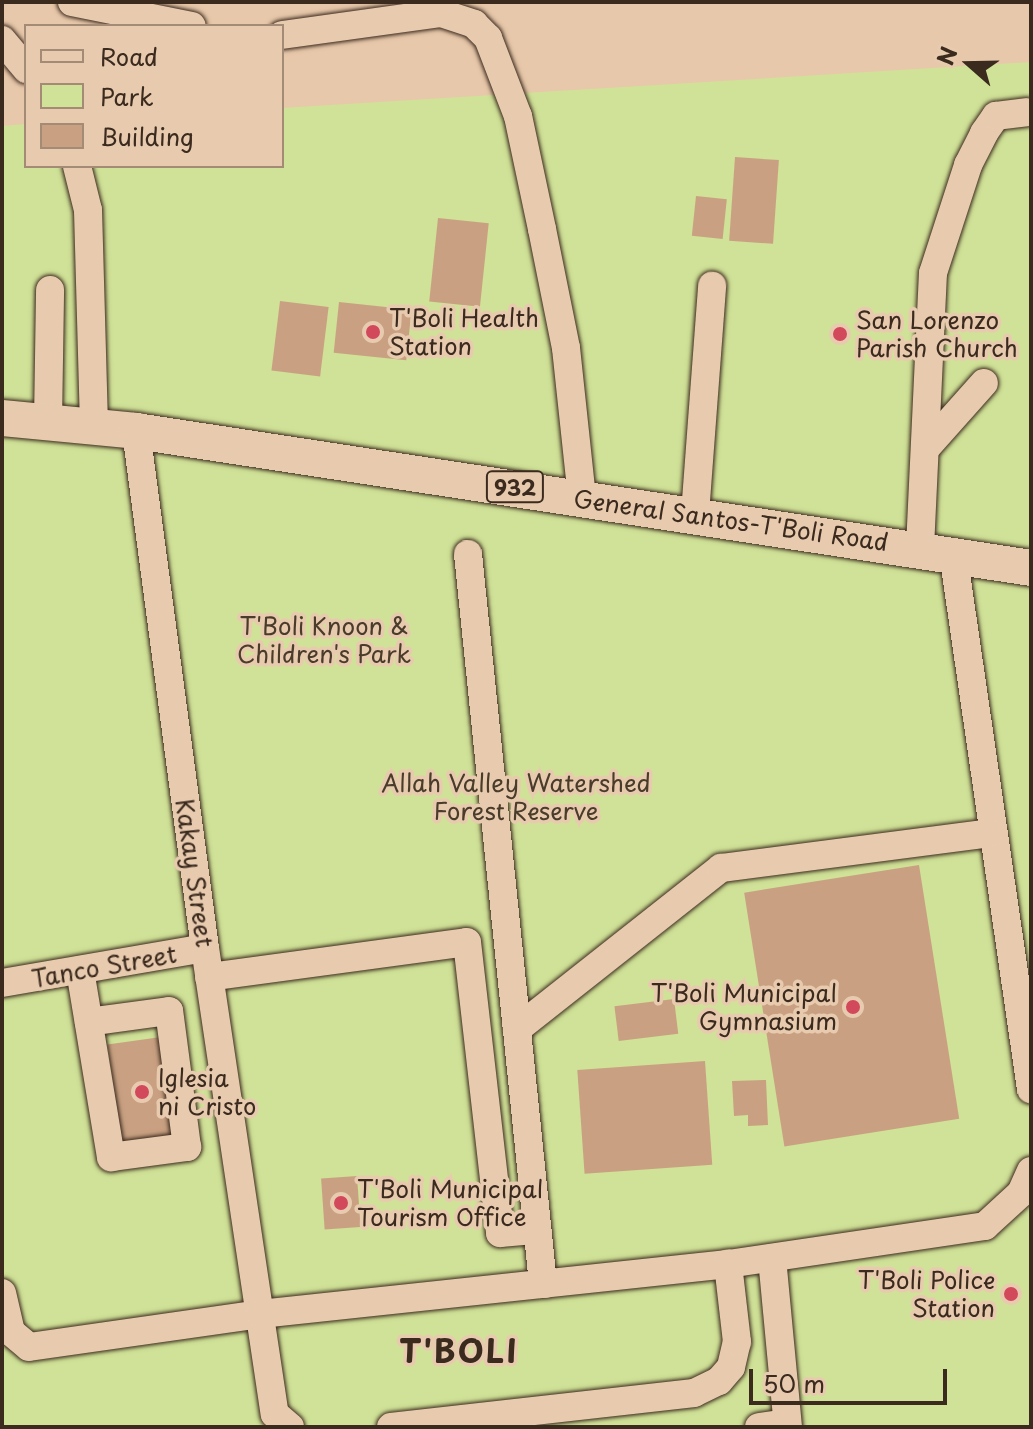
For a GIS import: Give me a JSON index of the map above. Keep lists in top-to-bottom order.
{
  "streets": {
    "main road": ["932", "General Santos-T'Boli Road"],
    "street": ["Kakay Street", "Tanco Street"]
  },
  "crossings": [
    ["General Santos-T'Boli Road", "Kakay Street"],
    ["Kakay Street", "Tanco Street"]
  ],
  "districts": ["T'BOLI"],
  "parks": ["T'Boli Knoon & Children's Park", "Allah Valley Watershed Forest Reserve"],
  "places": [
    "T'Boli Health Station",
    "San Lorenzo Parish Church",
    "T'Boli Municipal Gymnasium",
    "Iglesia ni Cristo",
    "T'Boli Municipal Tourism Office",
    "T'Boli Police Station"
  ],
  "legend": ["Road", "Park", "Building"],
  "scale_bar": "50 m",
  "north": "left"
}
